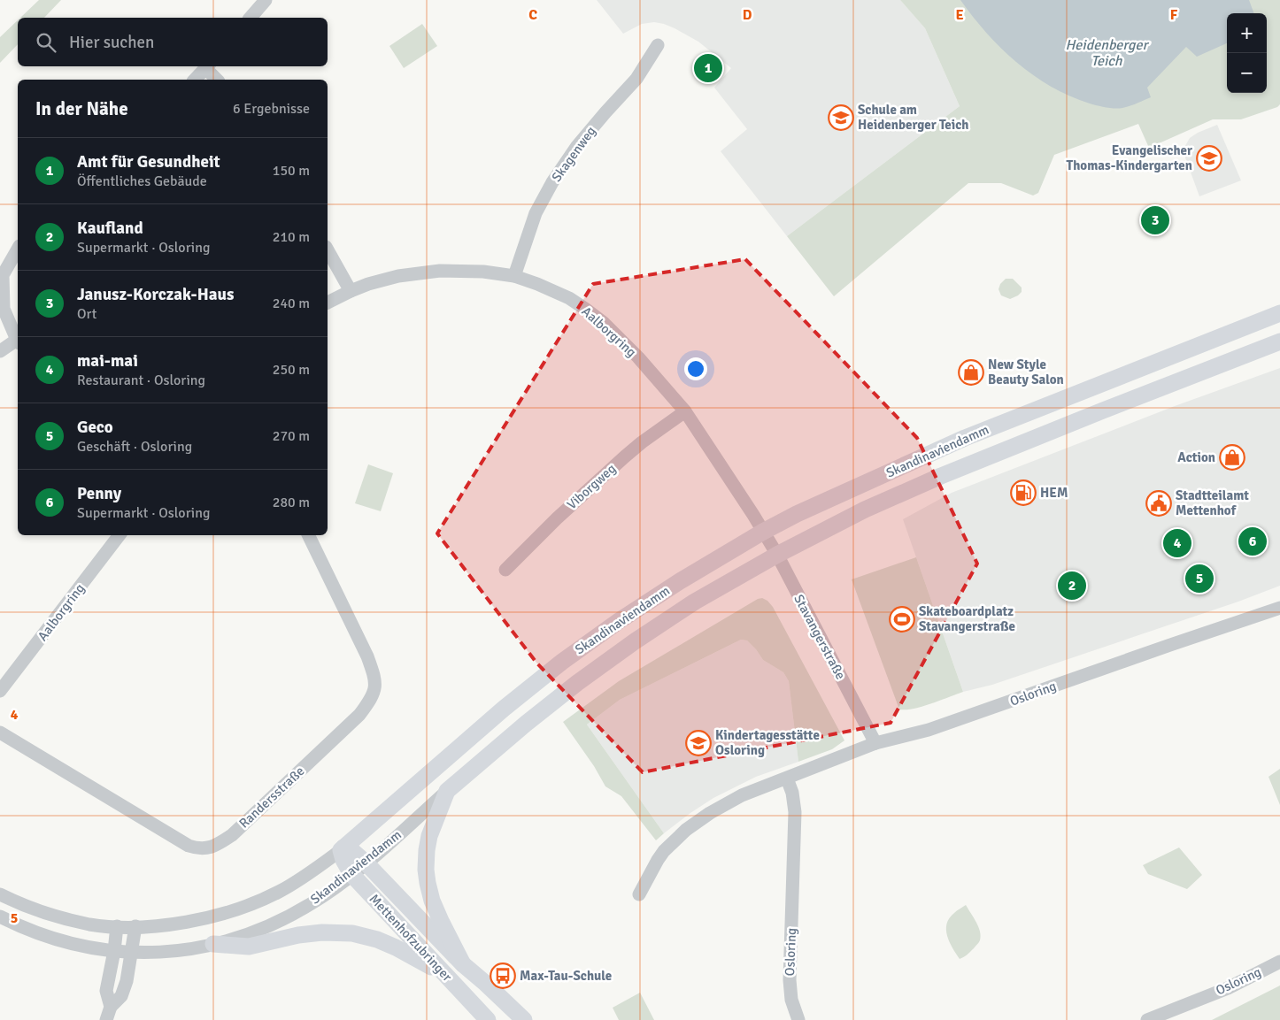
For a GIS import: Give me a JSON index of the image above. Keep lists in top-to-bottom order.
{
  "streets": {
    "main road": ["Skandinaviendamm", "Mettenhofzubringer"],
    "street": [
      "Skagenweg",
      "Aalborgring",
      "Viborgweg",
      "Stavangerstraße",
      "Osloring",
      "Randersstraße"
    ]
  },
  "crossings": [
    ["Skagenweg", "Aalborgring"],
    ["Aalborgring", "Skandinaviendamm"],
    ["Aalborgring", "Viborgweg"],
    ["Aalborgring", "Stavangerstraße"],
    ["Skandinaviendamm", "Stavangerstraße"],
    ["Skandinaviendamm", "Mettenhofzubringer"],
    ["Stavangerstraße", "Osloring"]
  ],
  "water": ["Heidenberger Teich"],
  "places": {
    "school or university": ["Schule am Heidenberger Teich", "Evangelischer Thomas-Kindergarten", "Kindertagesstätte Osloring"],
    "shop": ["New Style Beauty Salon", "Action"],
    "fuel station": ["HEM"],
    "public building": ["Stadtteilamt Mettenhof"],
    "sports": ["Skateboardplatz Stavangerstraße"],
    "bus stop": ["Max-Tau-Schule"]
  },
  "page": {
    "map_buttons": ["+", "−"],
    "search": "Hier suchen",
    "pins": [
      "1",
      "3",
      "6",
      "4",
      "5",
      "2"
    ],
    "heading": ["In der Nähe", "6 Ergebnisse"],
    "list": [
      {
        "mark": "1",
        "name": "Amt für Gesundheit",
        "note": "Öffentliches Gebäude",
        "value": "150 m"
      },
      {
        "mark": "2",
        "name": "Kaufland",
        "note": "Supermarkt · Osloring",
        "value": "210 m"
      },
      {
        "mark": "3",
        "name": "Janusz-Korczak-Haus",
        "note": "Ort",
        "value": "240 m"
      },
      {
        "mark": "4",
        "name": "mai-mai",
        "note": "Restaurant · Osloring",
        "value": "250 m"
      },
      {
        "mark": "5",
        "name": "Geco",
        "note": "Geschäft · Osloring",
        "value": "270 m"
      },
      {
        "mark": "6",
        "name": "Penny",
        "note": "Supermarkt · Osloring",
        "value": "280 m"
      }
    ]
  },
  "grid": {
    "columns": [
      "C",
      "D",
      "E",
      "F"
    ],
    "rows": ["4", "5"]
  }
}
